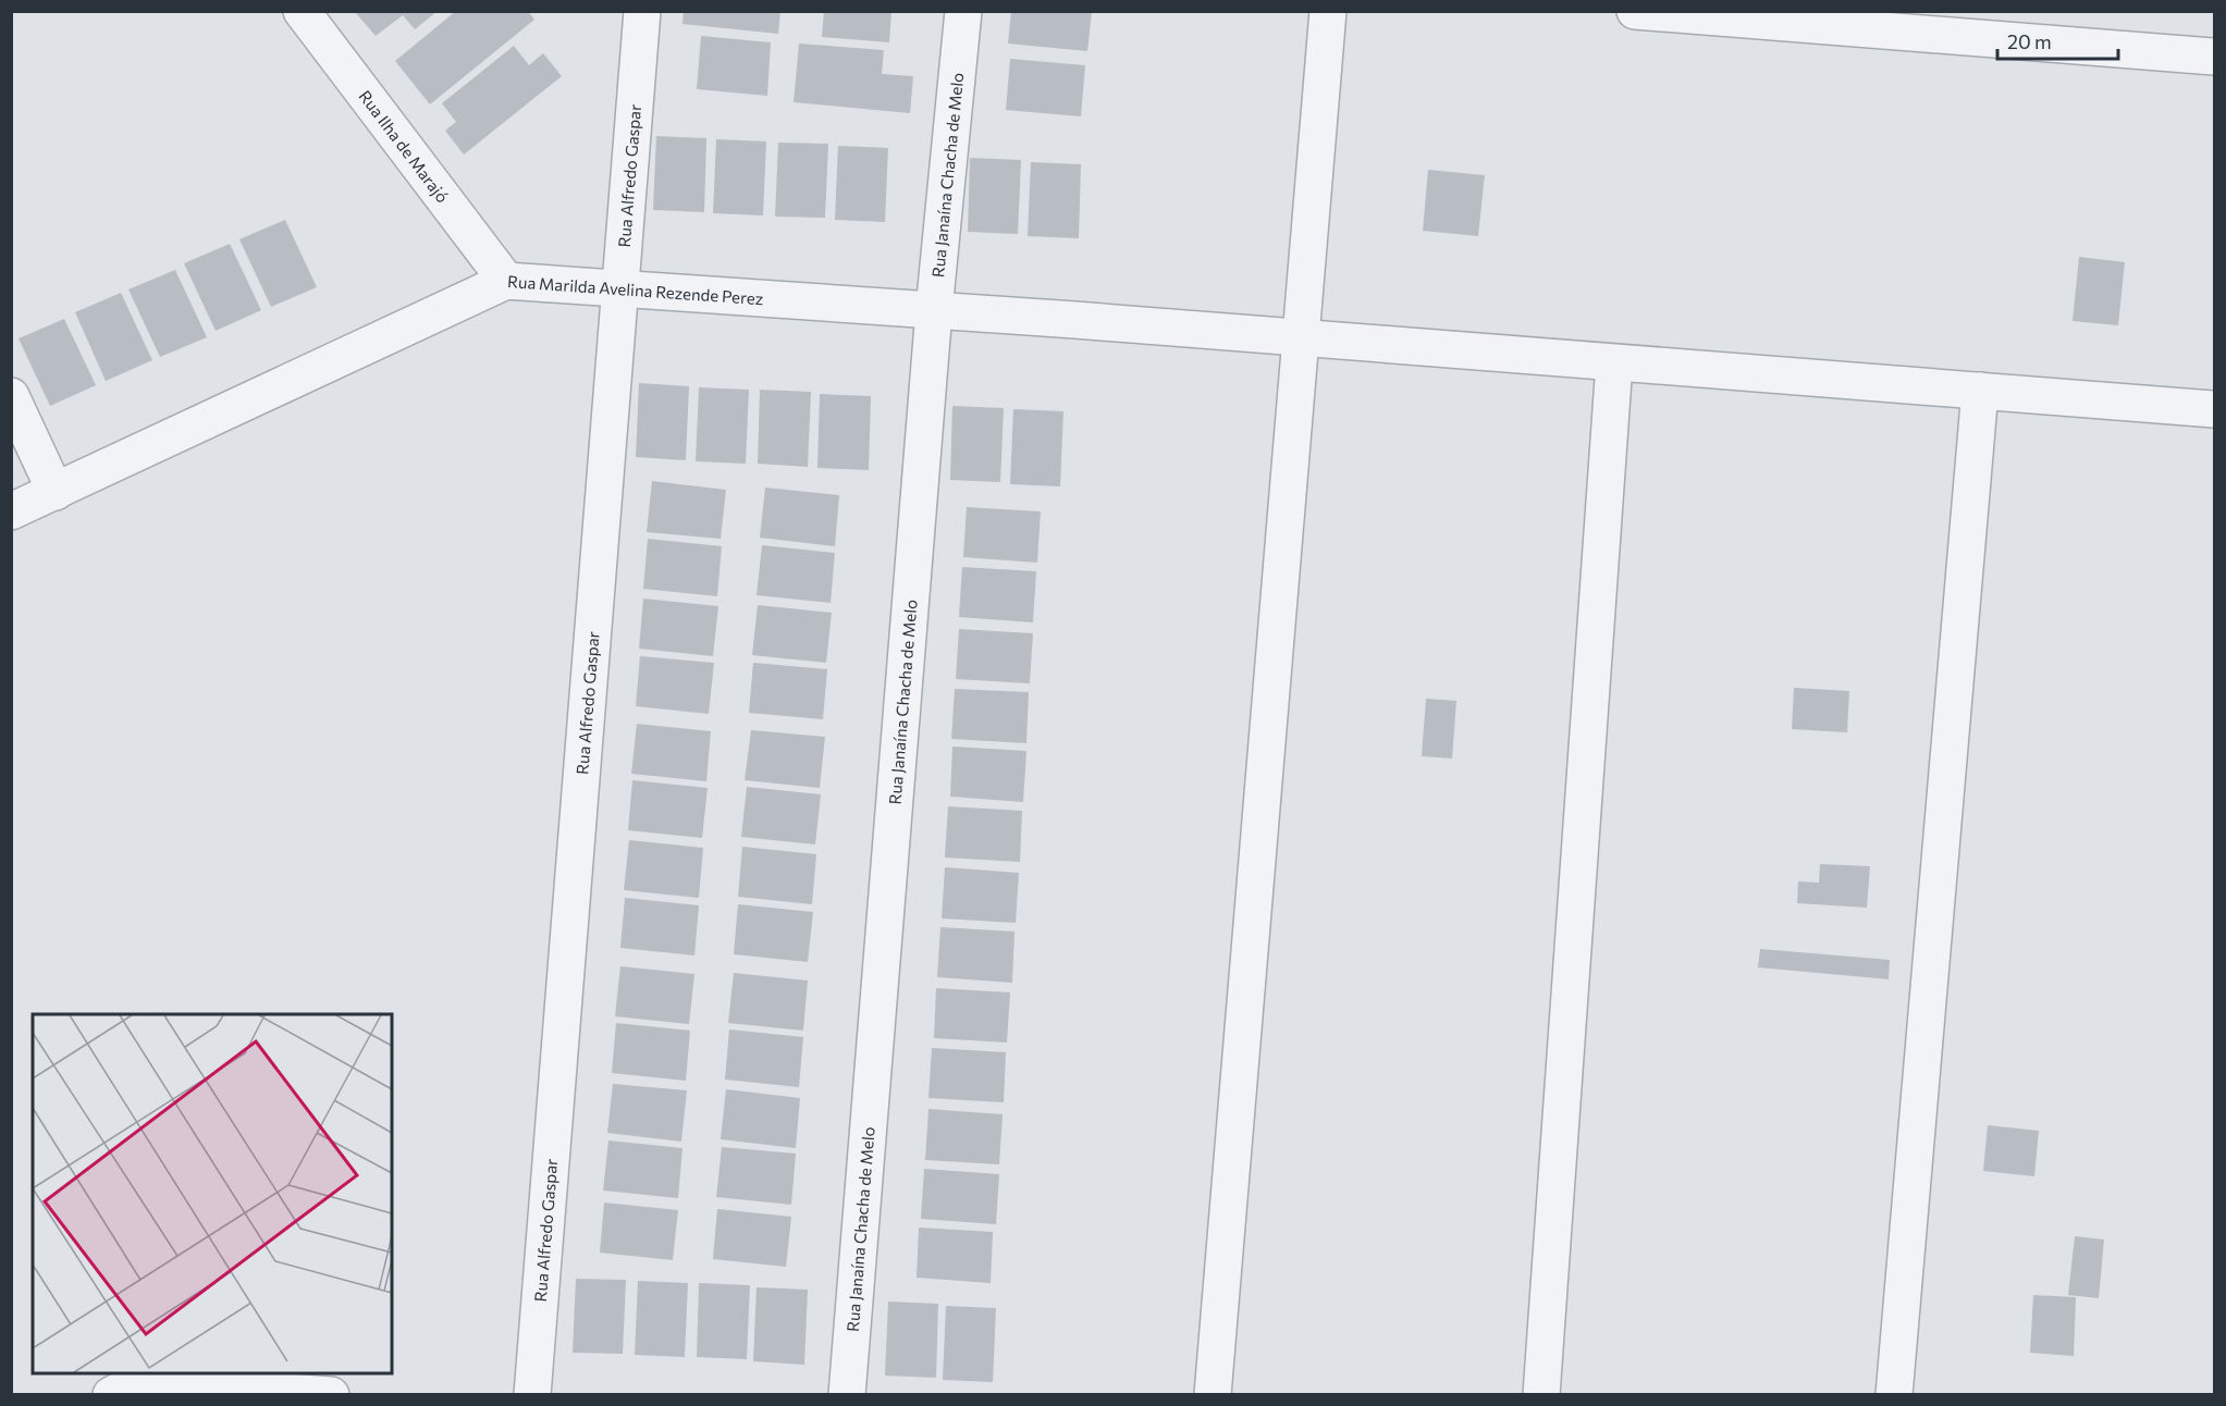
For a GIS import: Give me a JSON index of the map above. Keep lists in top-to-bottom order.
{
  "streets": {
    "street": [
      "Rua Ilha de Marajó",
      "Rua Alfredo Gaspar",
      "Rua Janaína Chacha de Melo",
      "Rua Marilda Avelina Rezende Perez"
    ]
  },
  "crossings": [
    ["Rua Ilha de Marajó", "Rua Marilda Avelina Rezende Perez"],
    ["Rua Alfredo Gaspar", "Rua Marilda Avelina Rezende Perez"],
    ["Rua Janaína Chacha de Melo", "Rua Marilda Avelina Rezende Perez"]
  ],
  "scale_bar": "20 m"
}
